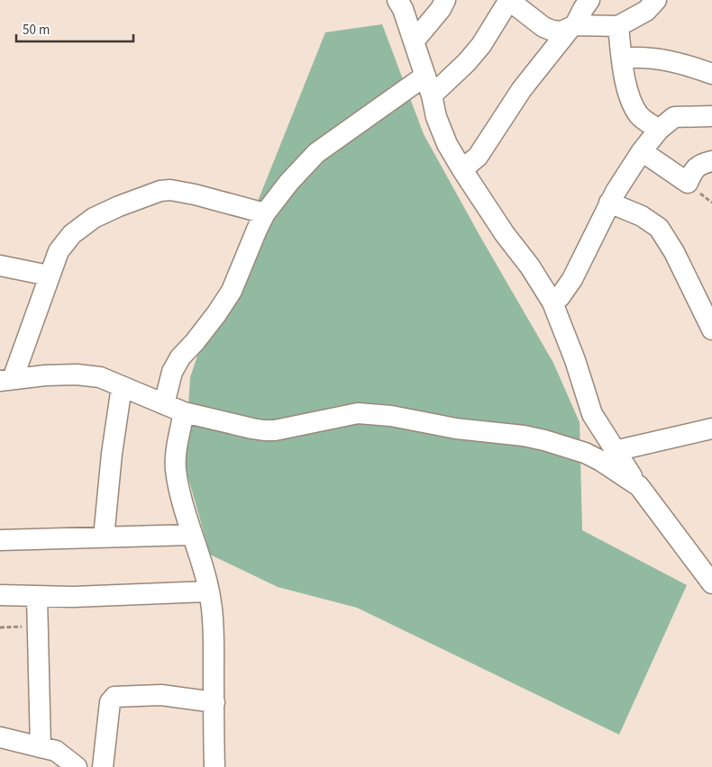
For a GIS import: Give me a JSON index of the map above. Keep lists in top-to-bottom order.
{
  "scale_bar": "50 m"
}
